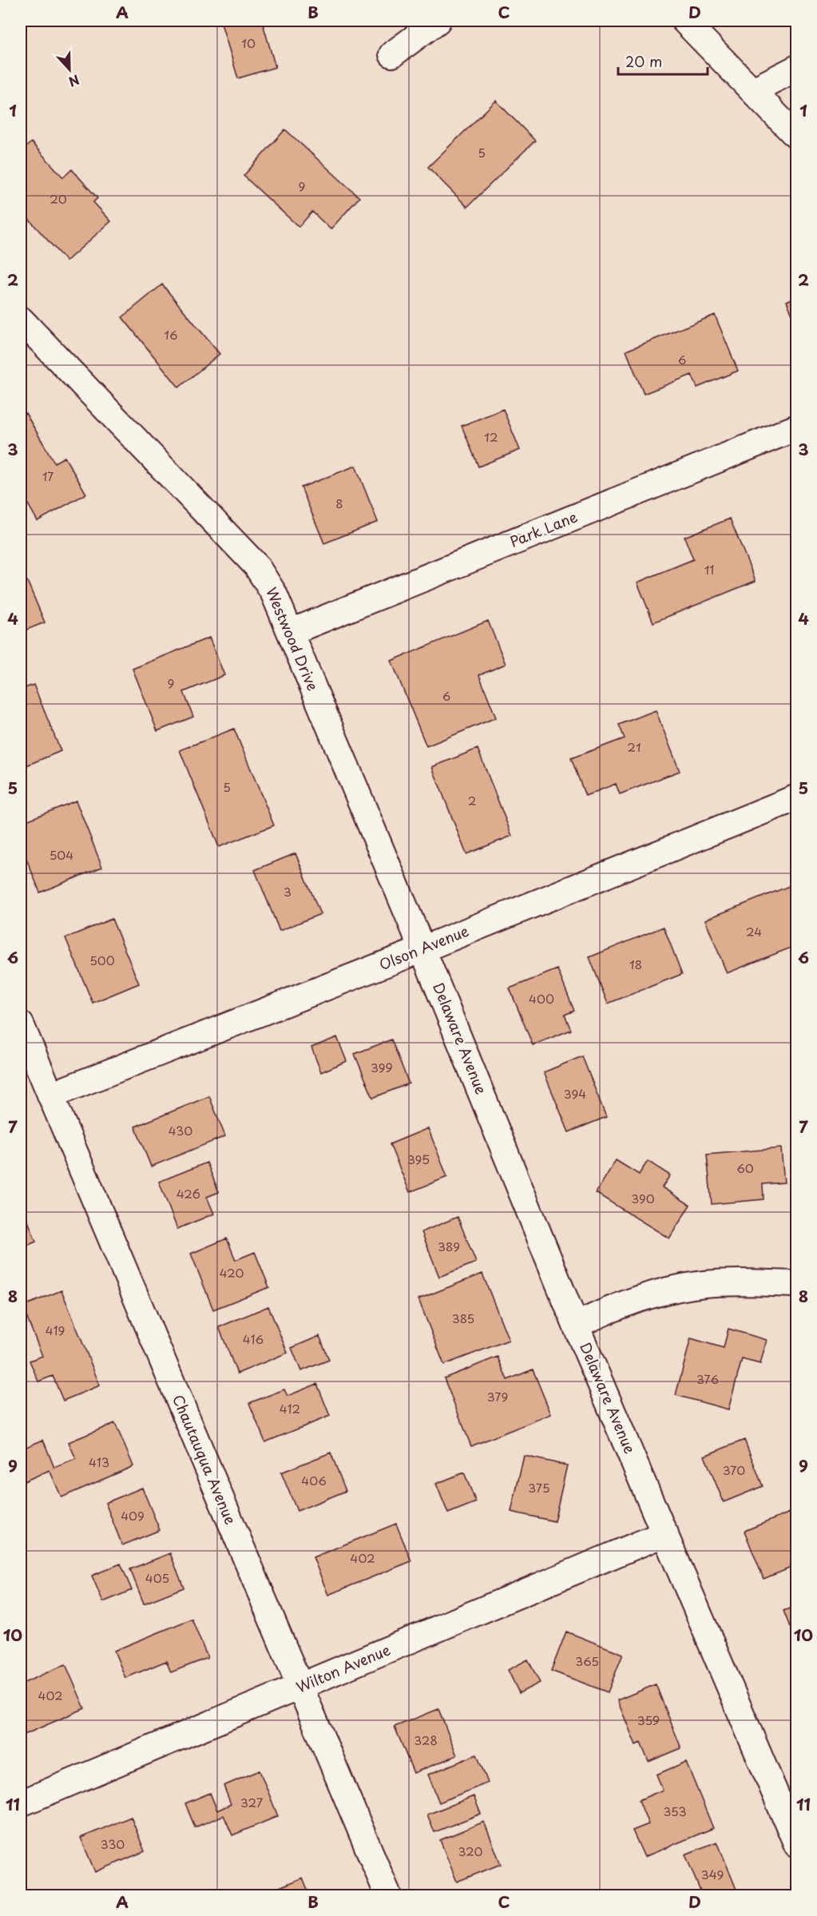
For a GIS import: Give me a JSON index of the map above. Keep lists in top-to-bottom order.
{
  "streets": {
    "street": [
      "Park Lane",
      "Westwood Drive",
      "Olson Avenue",
      "Delaware Avenue",
      "Chautauqua Avenue",
      "Wilton Avenue"
    ]
  },
  "crossings": [
    ["Park Lane", "Westwood Drive"],
    ["Westwood Drive", "Olson Avenue"],
    ["Westwood Drive", "Delaware Avenue"],
    ["Olson Avenue", "Delaware Avenue"],
    ["Olson Avenue", "Chautauqua Avenue"],
    ["Delaware Avenue", "Wilton Avenue"],
    ["Chautauqua Avenue", "Wilton Avenue"]
  ],
  "house_numbers": [
    "10",
    "5",
    "9",
    "20",
    "16",
    "6",
    "12",
    "17",
    "8",
    "11",
    "9",
    "6",
    "21",
    "5",
    "2",
    "504",
    "3",
    "24",
    "500",
    "18",
    "400",
    "399",
    "394",
    "430",
    "395",
    "60",
    "426",
    "390",
    "389",
    "420",
    "385",
    "419",
    "416",
    "376",
    "379",
    "412",
    "413",
    "370",
    "406",
    "375",
    "409",
    "402",
    "405",
    "365",
    "402",
    "359",
    "328",
    "327",
    "353",
    "330",
    "320",
    "349"
  ],
  "scale_bar": "20 m",
  "north": "bottom",
  "grid": {
    "columns": [
      "A",
      "B",
      "C",
      "D"
    ],
    "rows": [
      "1",
      "2",
      "3",
      "4",
      "5",
      "6",
      "7",
      "8",
      "9",
      "10",
      "11"
    ]
  }
}
